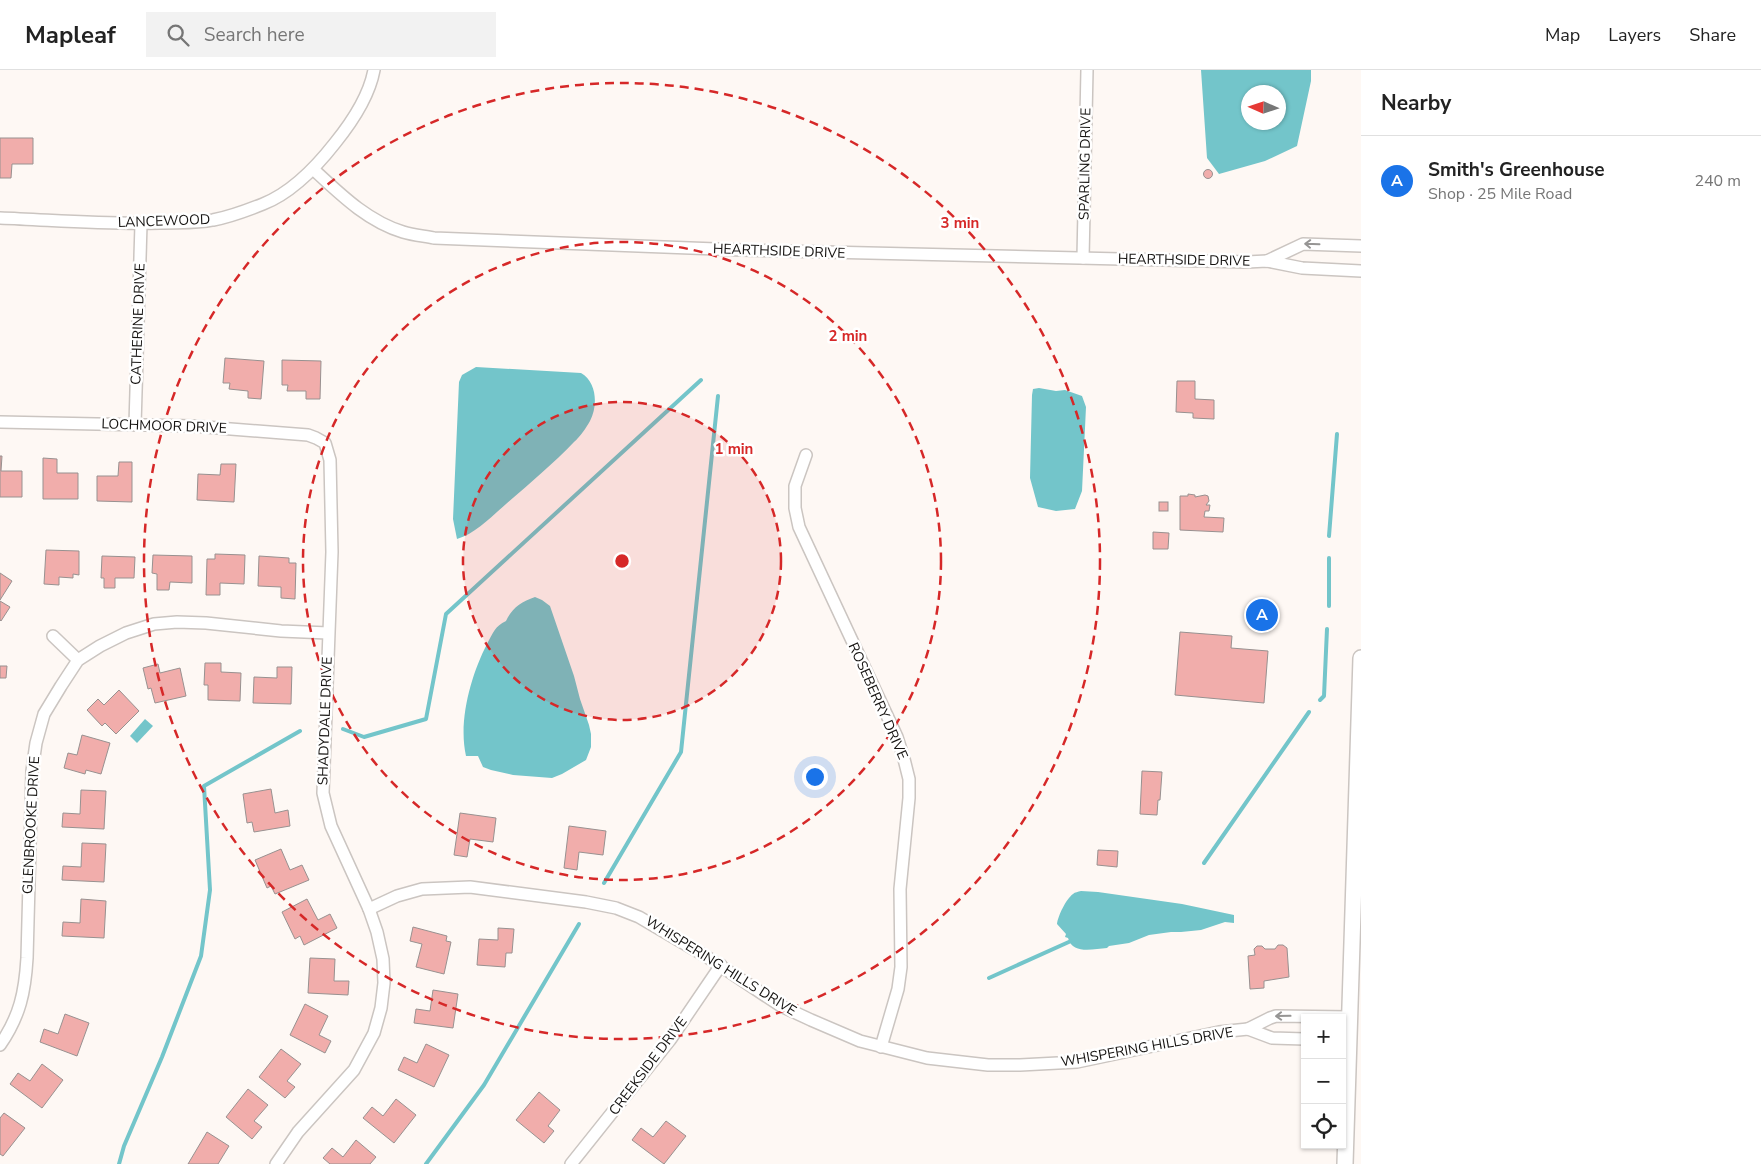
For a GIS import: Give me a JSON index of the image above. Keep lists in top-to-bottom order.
{
  "streets": {
    "street": [
      "SPARLING DRIVE",
      "LANCEWOOD",
      "HEARTHSIDE DRIVE",
      "CATHERINE DRIVE",
      "LOCHMOOR DRIVE",
      "ROSEBERRY DRIVE",
      "SHADYDALE DRIVE",
      "GLENBROOKE DRIVE",
      "WHISPERING HILLS DRIVE",
      "CREEKSIDE DRIVE"
    ]
  },
  "crossings": [
    ["SPARLING DRIVE", "HEARTHSIDE DRIVE"],
    ["LANCEWOOD", "HEARTHSIDE DRIVE"],
    ["LANCEWOOD", "CATHERINE DRIVE"],
    ["CATHERINE DRIVE", "LOCHMOOR DRIVE"],
    ["LOCHMOOR DRIVE", "SHADYDALE DRIVE"],
    ["ROSEBERRY DRIVE", "WHISPERING HILLS DRIVE"],
    ["SHADYDALE DRIVE", "GLENBROOKE DRIVE"],
    ["SHADYDALE DRIVE", "WHISPERING HILLS DRIVE"],
    ["WHISPERING HILLS DRIVE", "CREEKSIDE DRIVE"]
  ],
  "north": "left",
  "page": {
    "header": "Mapleaf",
    "search": "Search here",
    "nav": ["Map", "Layers", "Share"],
    "heading": "Nearby",
    "list": [
      {
        "mark": "A",
        "name": "Smith's Greenhouse",
        "note": "Shop · 25 Mile Road",
        "value": "240 m"
      }
    ],
    "pins": "A",
    "map_buttons": ["+", "−"]
  },
  "rings": ["3 min", "2 min", "1 min"]
}
